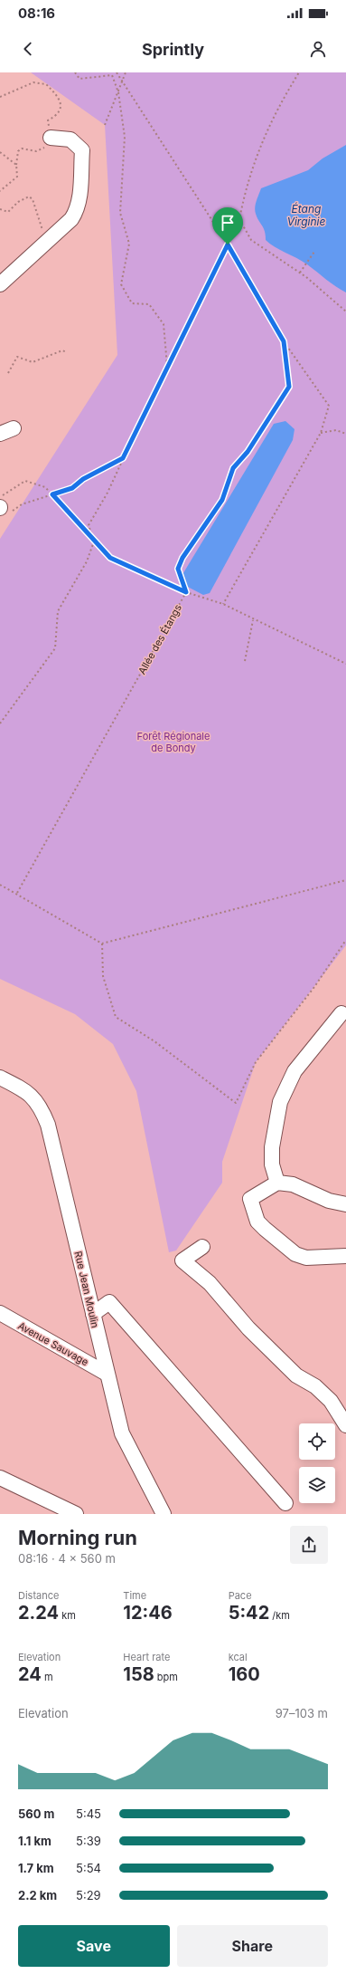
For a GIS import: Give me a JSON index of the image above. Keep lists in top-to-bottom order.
{
  "streets": {
    "street": ["Rue Jean Moulin", "Avenue Sauvage"],
    "path": ["Allée des Étangs"]
  },
  "crossings": [
    ["Rue Jean Moulin", "Avenue Sauvage"]
  ],
  "water": ["Étang Virginie"],
  "parks": ["Forêt Régionale de Bondy"],
  "page": {
    "status": "08:16",
    "header": "Sprintly",
    "heading": ["Morning run", "08:16 · 4 × 560 m"],
    "stats": [
      ["Distance", "2.24 km"],
      ["Time", "12:46"],
      ["Pace", "5:42 /km"],
      ["Elevation", "24 m"],
      ["Heart rate", "158 bpm"],
      ["kcal", "160"]
    ],
    "chart": ["Elevation", "97–103 m"],
    "list": [
      {
        "name": "560 m",
        "note": "5:45"
      },
      {
        "name": "1.1 km",
        "note": "5:39"
      },
      {
        "name": "1.7 km",
        "note": "5:54"
      },
      {
        "name": "2.2 km",
        "note": "5:29"
      }
    ],
    "buttons": ["Save", "Share"]
  }
}
